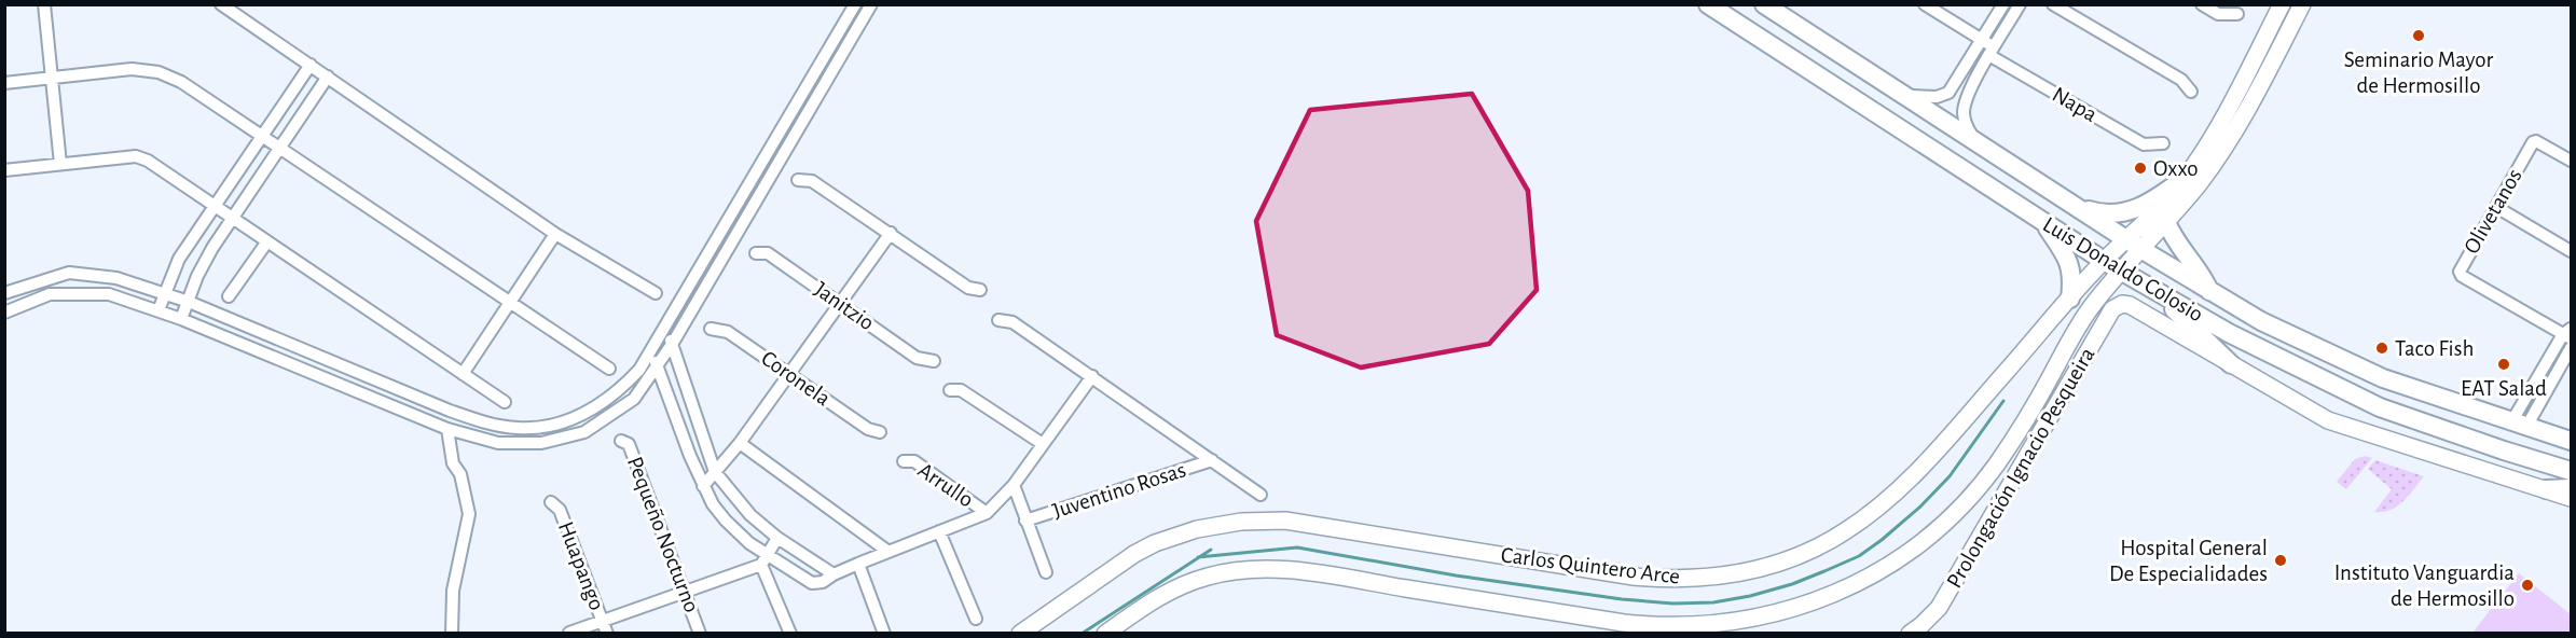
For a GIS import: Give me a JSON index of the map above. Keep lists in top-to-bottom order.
{
  "streets": {
    "main road": ["Luis Donaldo Colosio", "Prolongación Ignacio Pesqueira", "Carlos Quintero Arce"],
    "street": [
      "Napa",
      "Olivetanos",
      "Janitzio",
      "Coronela",
      "Arrullo",
      "Juventino Rosas",
      "Pequeño Nocturno",
      "Huapango"
    ]
  },
  "crossings": [
    ["Luis Donaldo Colosio", "Carlos Quintero Arce"]
  ],
  "places": [
    "Seminario Mayor de Hermosillo",
    "Oxxo",
    "Taco Fish",
    "EAT Salad",
    "Hospital General De Especialidades",
    "Instituto Vanguardia de Hermosillo"
  ]
}
